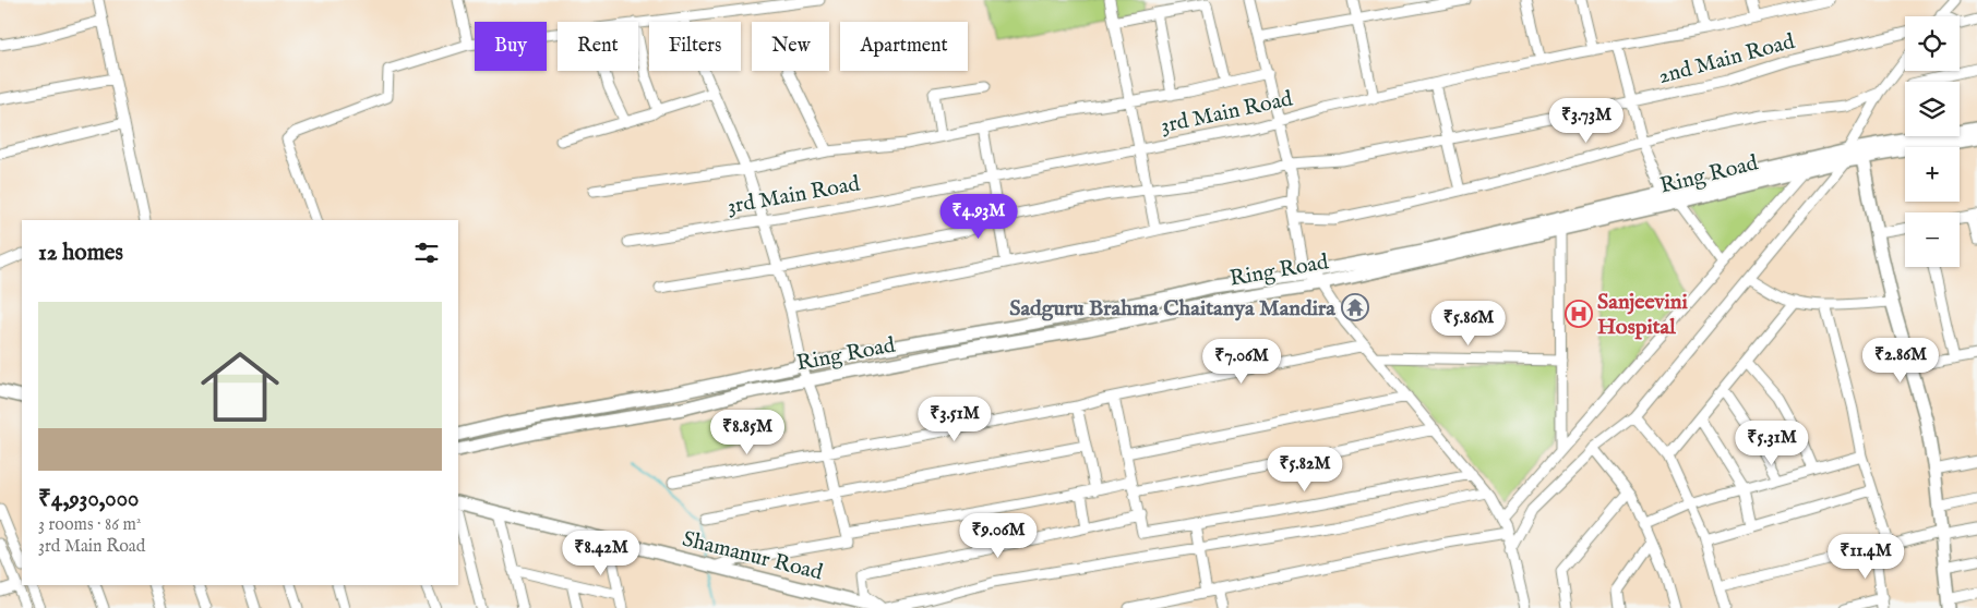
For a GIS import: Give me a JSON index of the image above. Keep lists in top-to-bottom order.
{
  "streets": {
    "main road": ["Ring Road", "Shamanur Road"],
    "street": ["2nd Main Road", "3rd Main Road"]
  },
  "places": {
    "temple": ["Sadguru Brahma Chaitanya Mandira"],
    "hospital": ["Sanjeevini Hospital"]
  },
  "page": {
    "map_buttons": ["+", "−"],
    "chip": [
      "Buy",
      "Rent",
      "Filters",
      "New",
      "Apartment"
    ],
    "price": [
      "₹3.73M",
      "₹4.93M",
      "₹5.86M",
      "₹2.86M",
      "₹7.06M",
      "₹3.51M",
      "₹8.85M",
      "₹5.31M",
      "₹5.82M",
      "₹9.06M",
      "₹8.42M",
      "₹11.4M"
    ],
    "heading": "12 homes",
    "list": [
      {
        "name": "₹4,930,000",
        "note": "3 rooms · 86 m² · 3rd Main Road"
      }
    ]
  }
}
